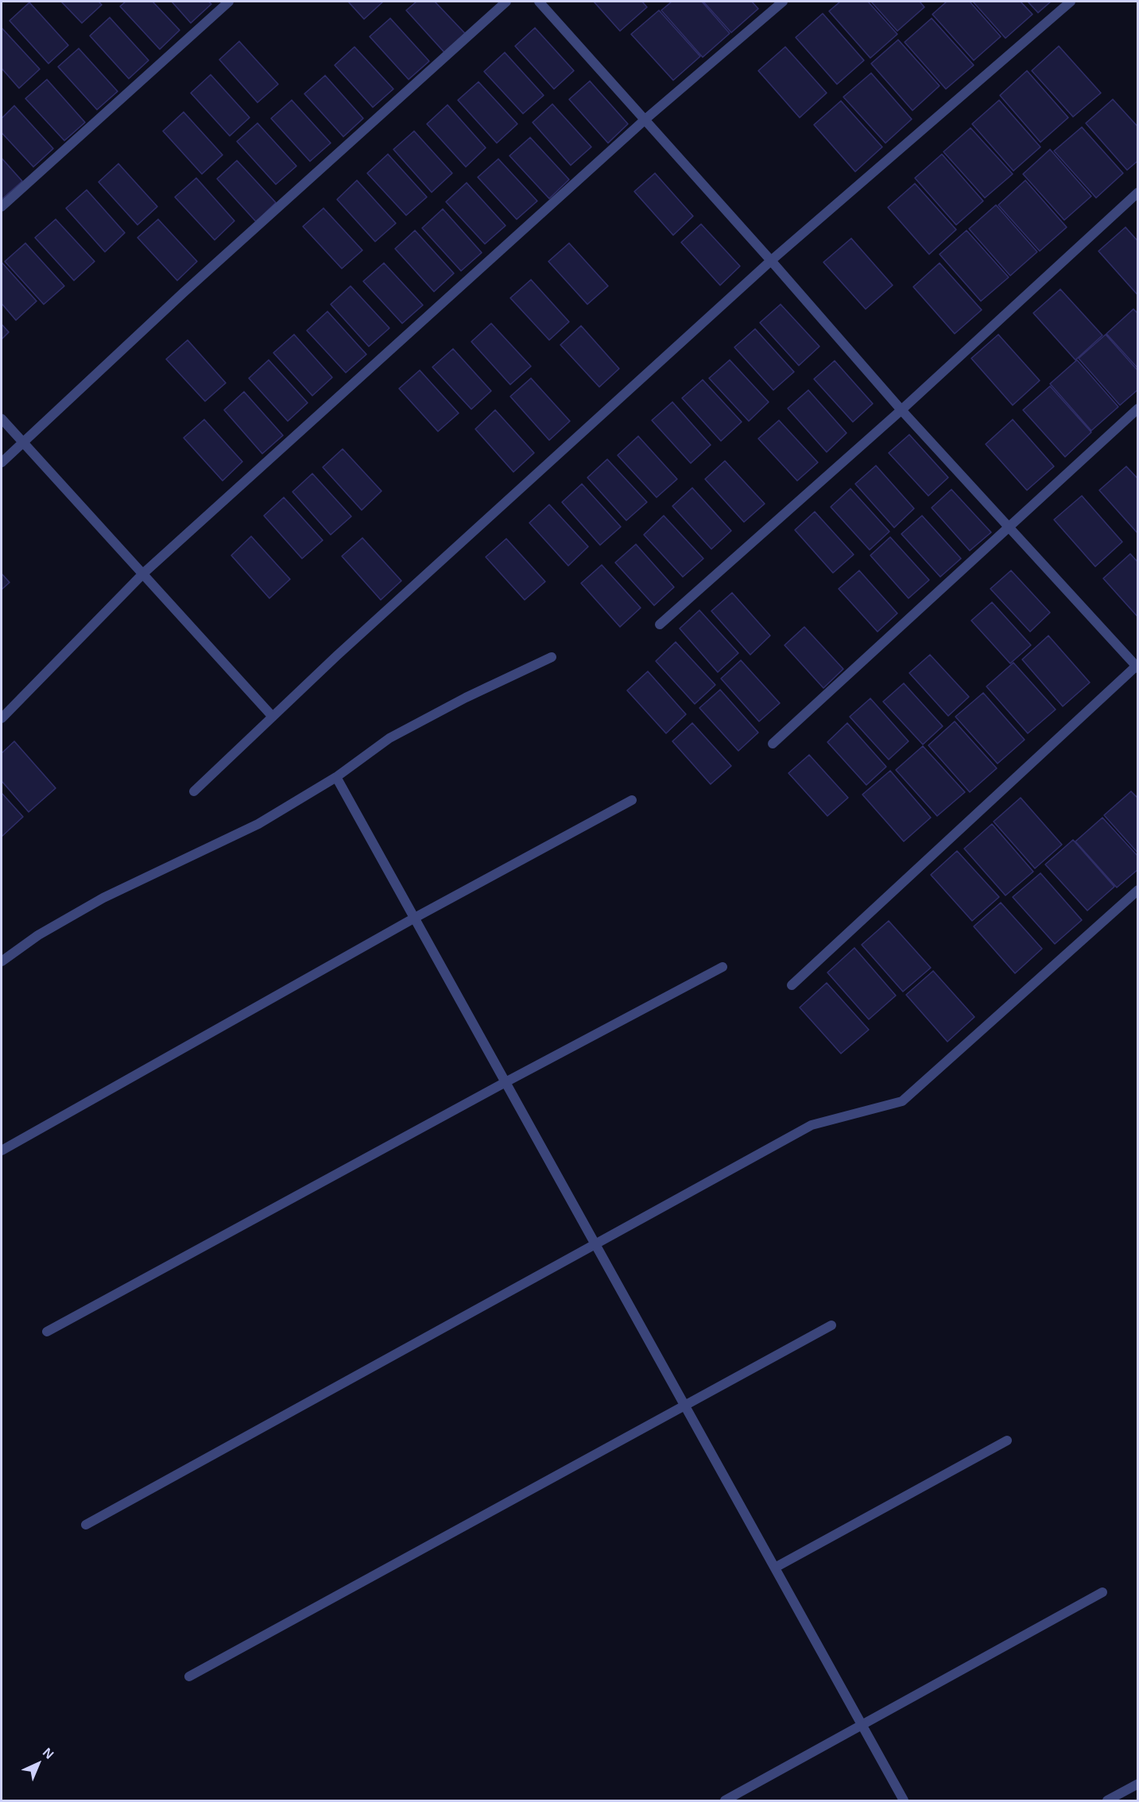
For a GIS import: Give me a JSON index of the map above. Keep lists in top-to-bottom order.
{
  "north": "top right"
}
